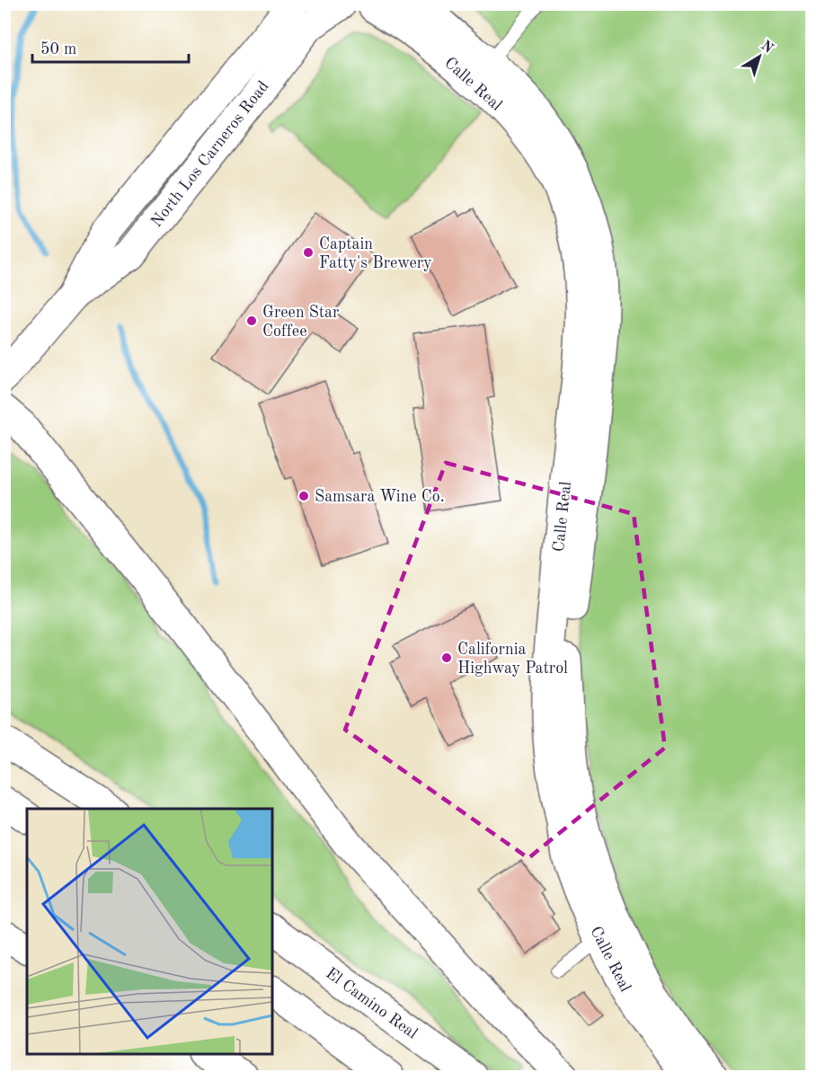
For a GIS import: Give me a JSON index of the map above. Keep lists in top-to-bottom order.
{
  "streets": {
    "main road": ["Calle Real", "North Los Carneros Road", "El Camino Real"]
  },
  "crossings": [
    ["Calle Real", "North Los Carneros Road"]
  ],
  "places": [
    "Captain Fatty's Brewery",
    "Green Star Coffee",
    "Samsara Wine Co.",
    "California Highway Patrol"
  ],
  "scale_bar": "50 m",
  "north": "top right"
}
